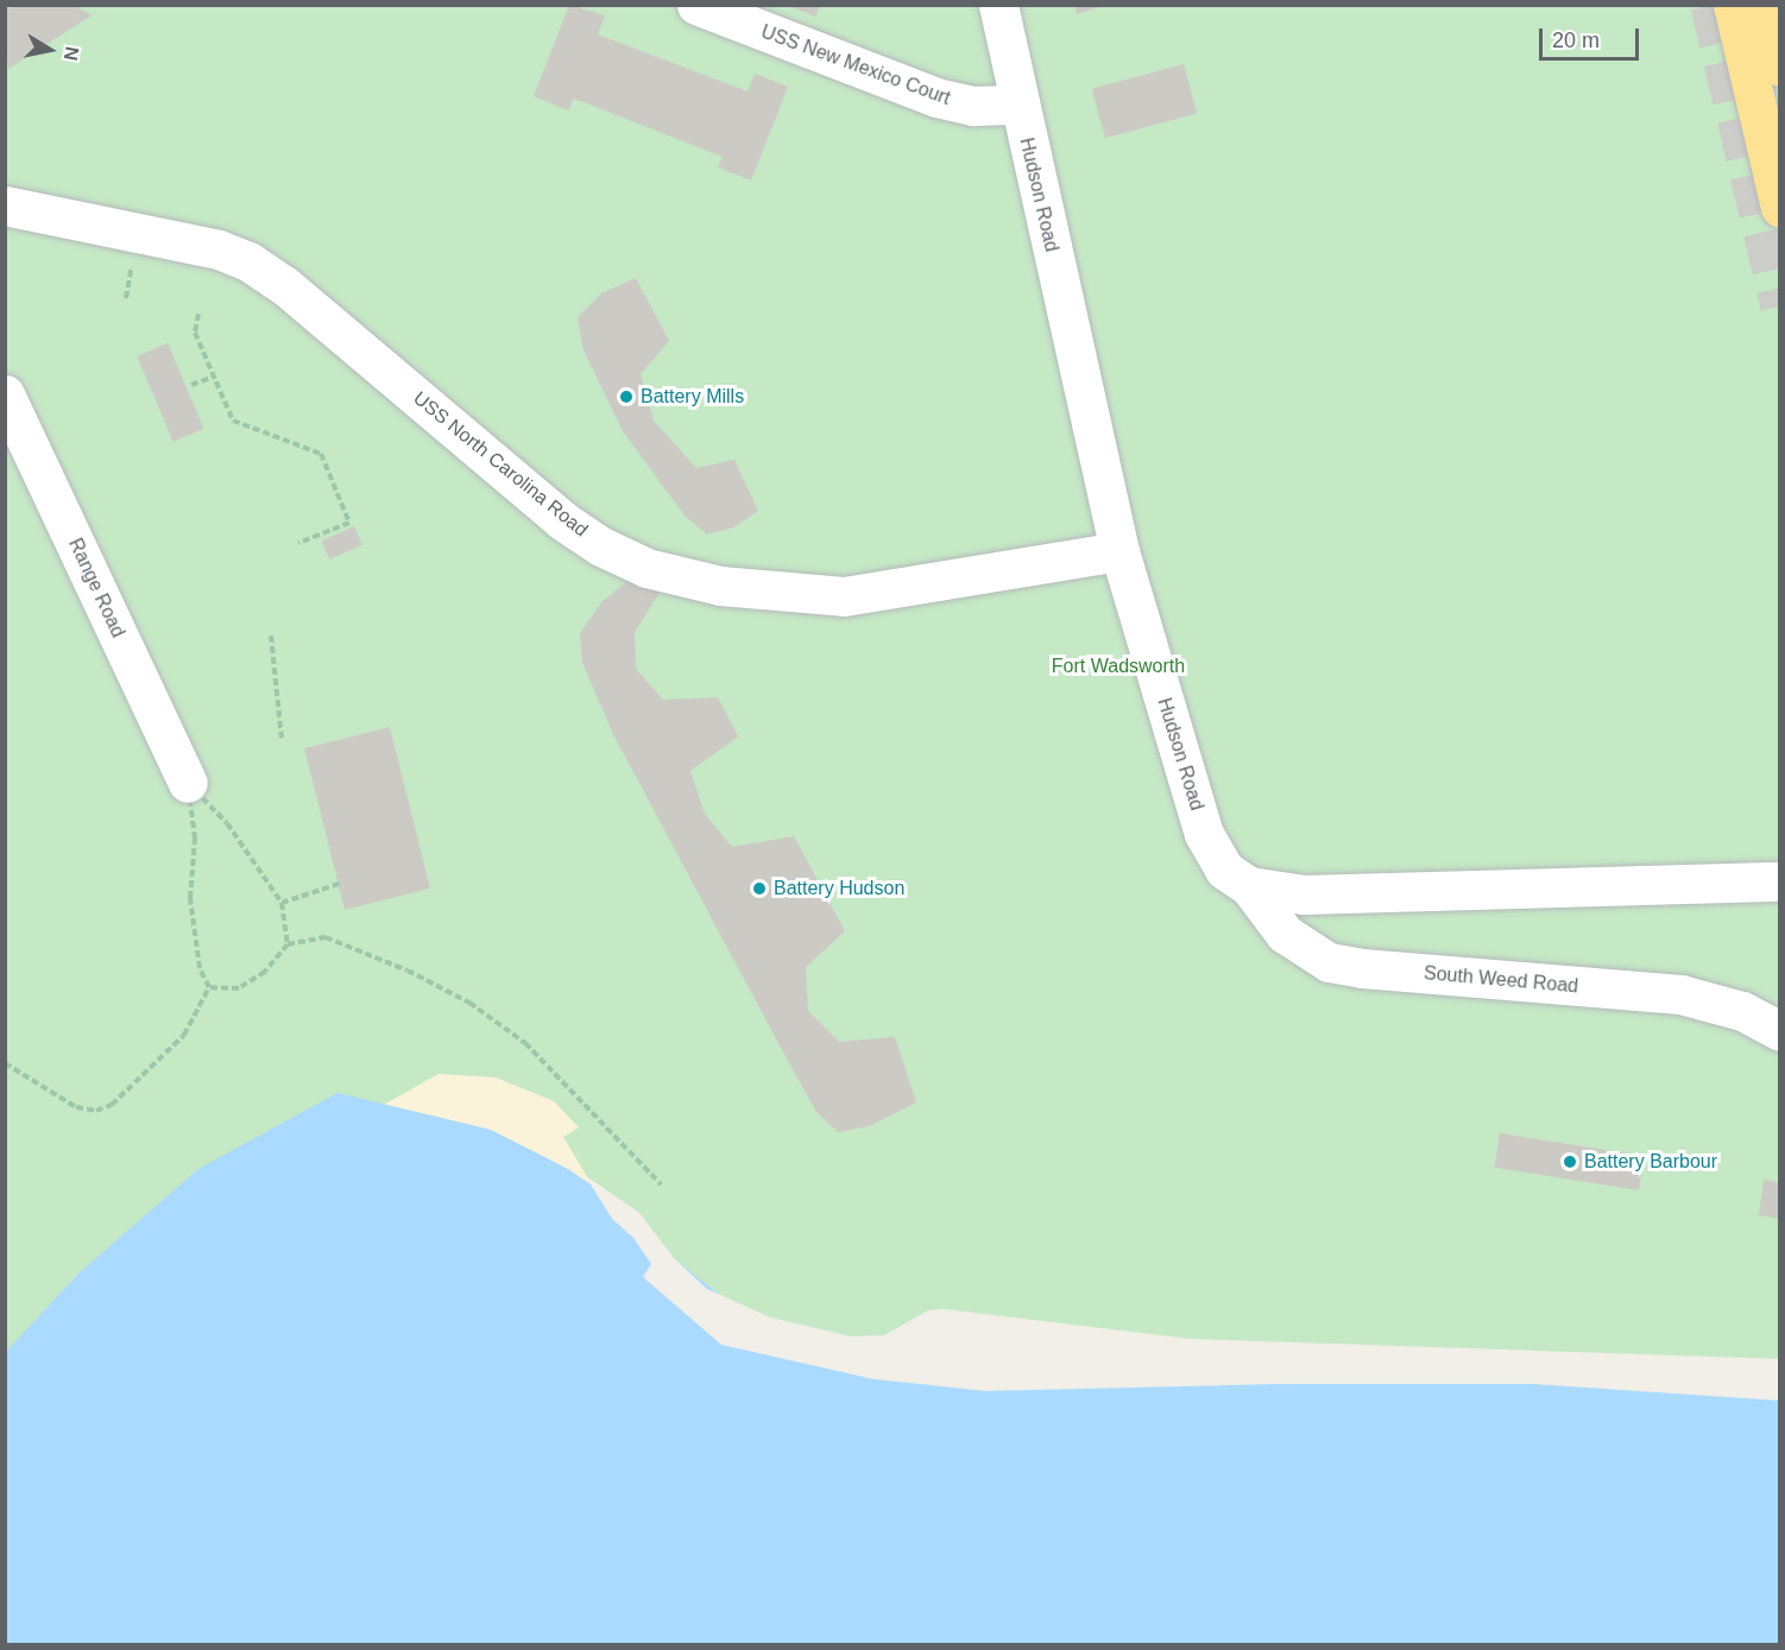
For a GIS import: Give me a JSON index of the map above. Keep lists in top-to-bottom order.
{
  "streets": {
    "street": [
      "USS New Mexico Court",
      "Hudson Road",
      "USS North Carolina Road",
      "Range Road",
      "South Weed Road"
    ]
  },
  "crossings": [
    ["USS New Mexico Court", "Hudson Road"],
    ["Hudson Road", "USS North Carolina Road"],
    ["Hudson Road", "South Weed Road"]
  ],
  "parks": ["Fort Wadsworth"],
  "places": ["Battery Mills", "Battery Hudson", "Battery Barbour"],
  "scale_bar": "20 m",
  "north": "right"
}
